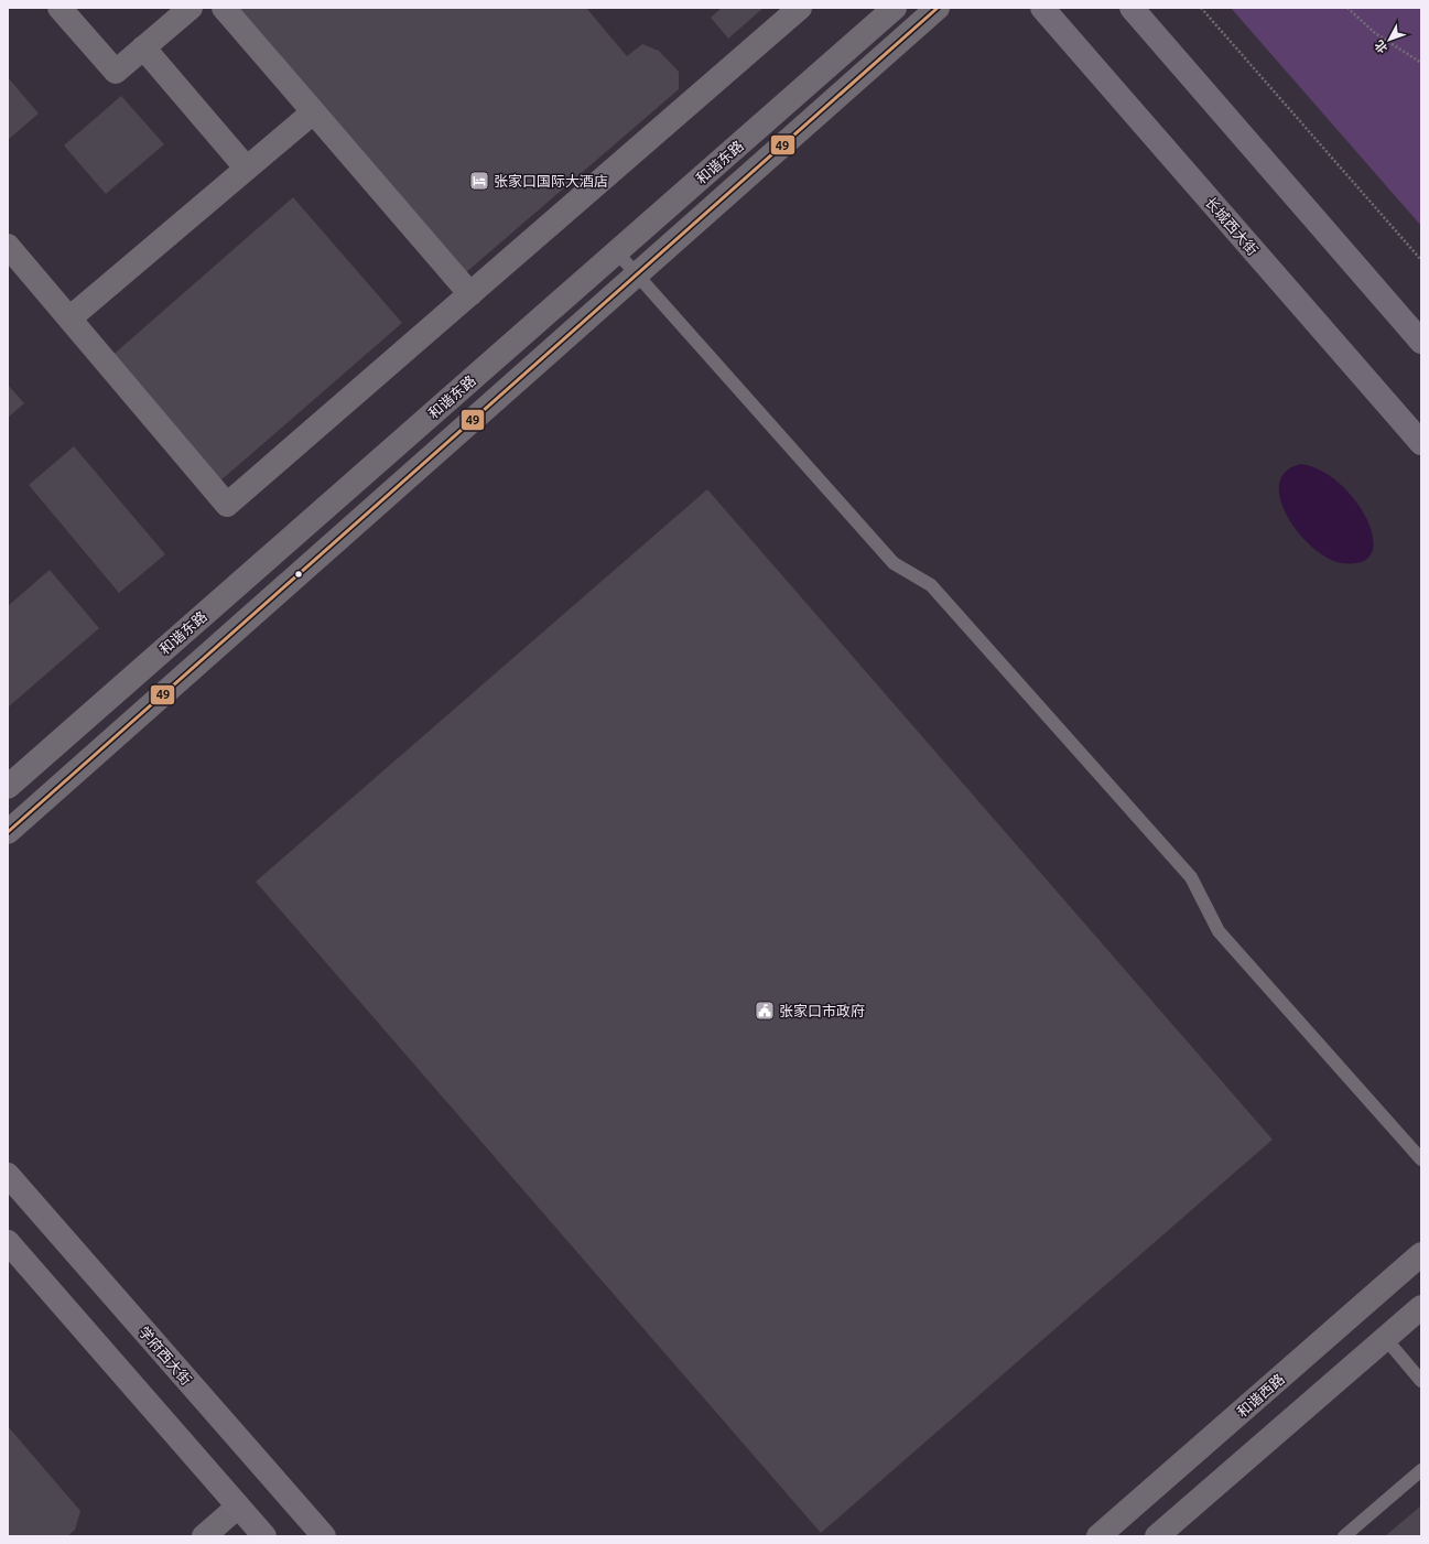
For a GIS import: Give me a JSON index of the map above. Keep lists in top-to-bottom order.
{
  "streets": {
    "main road": ["长城西大街", "学府西大街"],
    "street": ["和谐东路", "和谐西路"]
  },
  "places": {
    "hotel": ["张家口国际大酒店"],
    "public building": ["张家口市政府"]
  },
  "lines": ["transit line 49"],
  "north": "bottom left"
}
